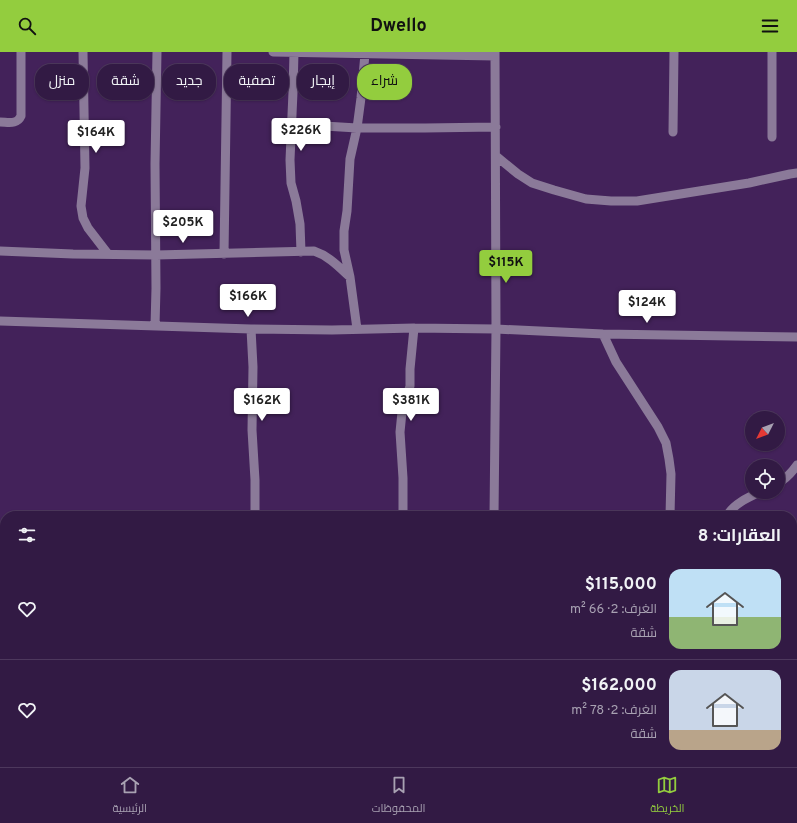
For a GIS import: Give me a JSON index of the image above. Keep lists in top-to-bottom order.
{
  "north": "bottom left",
  "page": {
    "header": "Dwello",
    "chip": [
      "شراء",
      "إيجار",
      "تصفية",
      "جديد",
      "شقة",
      "منزل"
    ],
    "price": [
      "$226K",
      "$164K",
      "$205K",
      "$115K",
      "$166K",
      "$124K",
      "$162K",
      "$381K"
    ],
    "heading": "العقارات: 8",
    "list": [
      {
        "name": "$115,000",
        "note": "الغرف: 2 · 66 m² · شقة"
      },
      {
        "name": "$162,000",
        "note": "الغرف: 2 · 78 m² · شقة"
      }
    ],
    "tabs": ["الخريطة", "المحفوظات", "الرئيسية"]
  }
}
